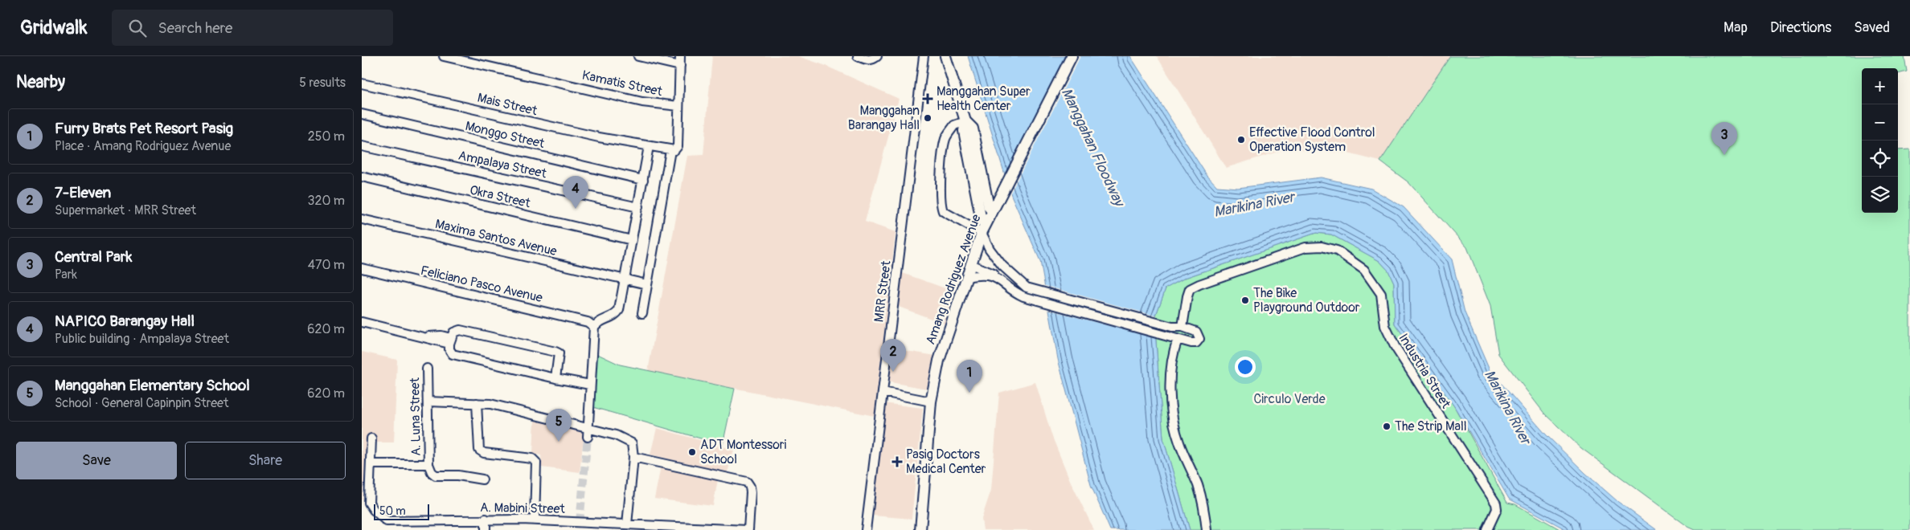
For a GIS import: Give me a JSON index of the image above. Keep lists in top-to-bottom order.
{
  "streets": {
    "main road": ["Amang Rodriguez Avenue"],
    "street": [
      "Kamatis Street",
      "Mais Street",
      "Monggo Street",
      "Ampalaya Street",
      "Okra Street",
      "Maxima Santos Avenue",
      "Feliciano Pasco Avenue",
      "MRR Street",
      "Industria Street",
      "A. Luna Street",
      "A. Mabini Street"
    ]
  },
  "water": ["Manggahan Floodway", "Marikina River"],
  "parks": ["Circulo Verde"],
  "places": {
    "health": ["Manggahan Super Health Center", "Pasig Doctors Medical Center"],
    "other": [
      "Manggahan Barangay Hall",
      "Effective Flood Control Operation System",
      "The Bike Playground Outdoor",
      "The Strip Mall",
      "ADT Montessori School"
    ]
  },
  "scale_bar": "50 m",
  "page": {
    "header": "Gridwalk",
    "search": "Search here",
    "nav": ["Map", "Directions", "Saved"],
    "heading": ["Nearby", "5 results"],
    "map_buttons": ["+", "−"],
    "list": [
      {
        "mark": "1",
        "name": "Furry Brats Pet Resort Pasig",
        "note": "Place · Amang Rodriguez Avenue",
        "value": "250 m"
      },
      {
        "mark": "2",
        "name": "7-Eleven",
        "note": "Supermarket · MRR Street",
        "value": "320 m"
      },
      {
        "mark": "3",
        "name": "Central Park",
        "note": "Park",
        "value": "470 m"
      },
      {
        "mark": "4",
        "name": "NAPICO Barangay Hall",
        "note": "Public building · Ampalaya Street",
        "value": "620 m"
      },
      {
        "mark": "5",
        "name": "Manggahan Elementary School",
        "note": "School · General Capinpin Street",
        "value": "620 m"
      }
    ],
    "pins": [
      "3",
      "4",
      "2",
      "1",
      "5"
    ],
    "buttons": ["Save", "Share"],
    "scale": "50 m"
  }
}
